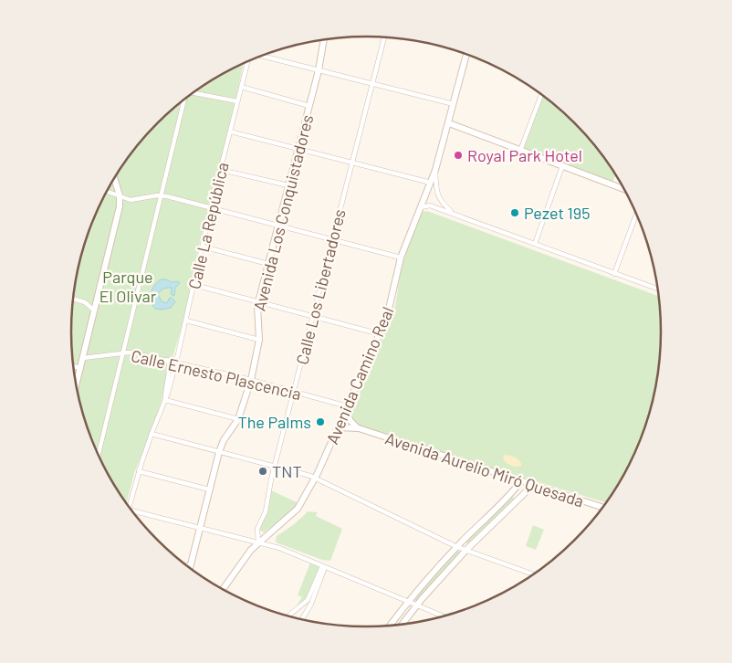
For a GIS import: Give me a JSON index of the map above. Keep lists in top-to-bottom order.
{
  "streets": {
    "main road": ["Avenida Los Conquistadores", "Avenida Camino Real", "Avenida Aurelio Miró Quesada"],
    "street": ["Calle La República", "Calle Los Libertadores", "Calle Ernesto Plascencia"]
  },
  "crossings": [
    ["Avenida Los Conquistadores", "Calle Ernesto Plascencia"],
    ["Calle La República", "Calle Ernesto Plascencia"],
    ["Calle Los Libertadores", "Calle Ernesto Plascencia"],
    ["Calle Los Libertadores", "Avenida Camino Real"],
    ["Calle Ernesto Plascencia", "Avenida Camino Real"],
    ["Avenida Camino Real", "Avenida Aurelio Miró Quesada"]
  ],
  "parks": ["Parque El Olivar"],
  "places": [
    "Royal Park Hotel",
    "Pezet 195",
    "The Palms",
    "TNT"
  ]
}
